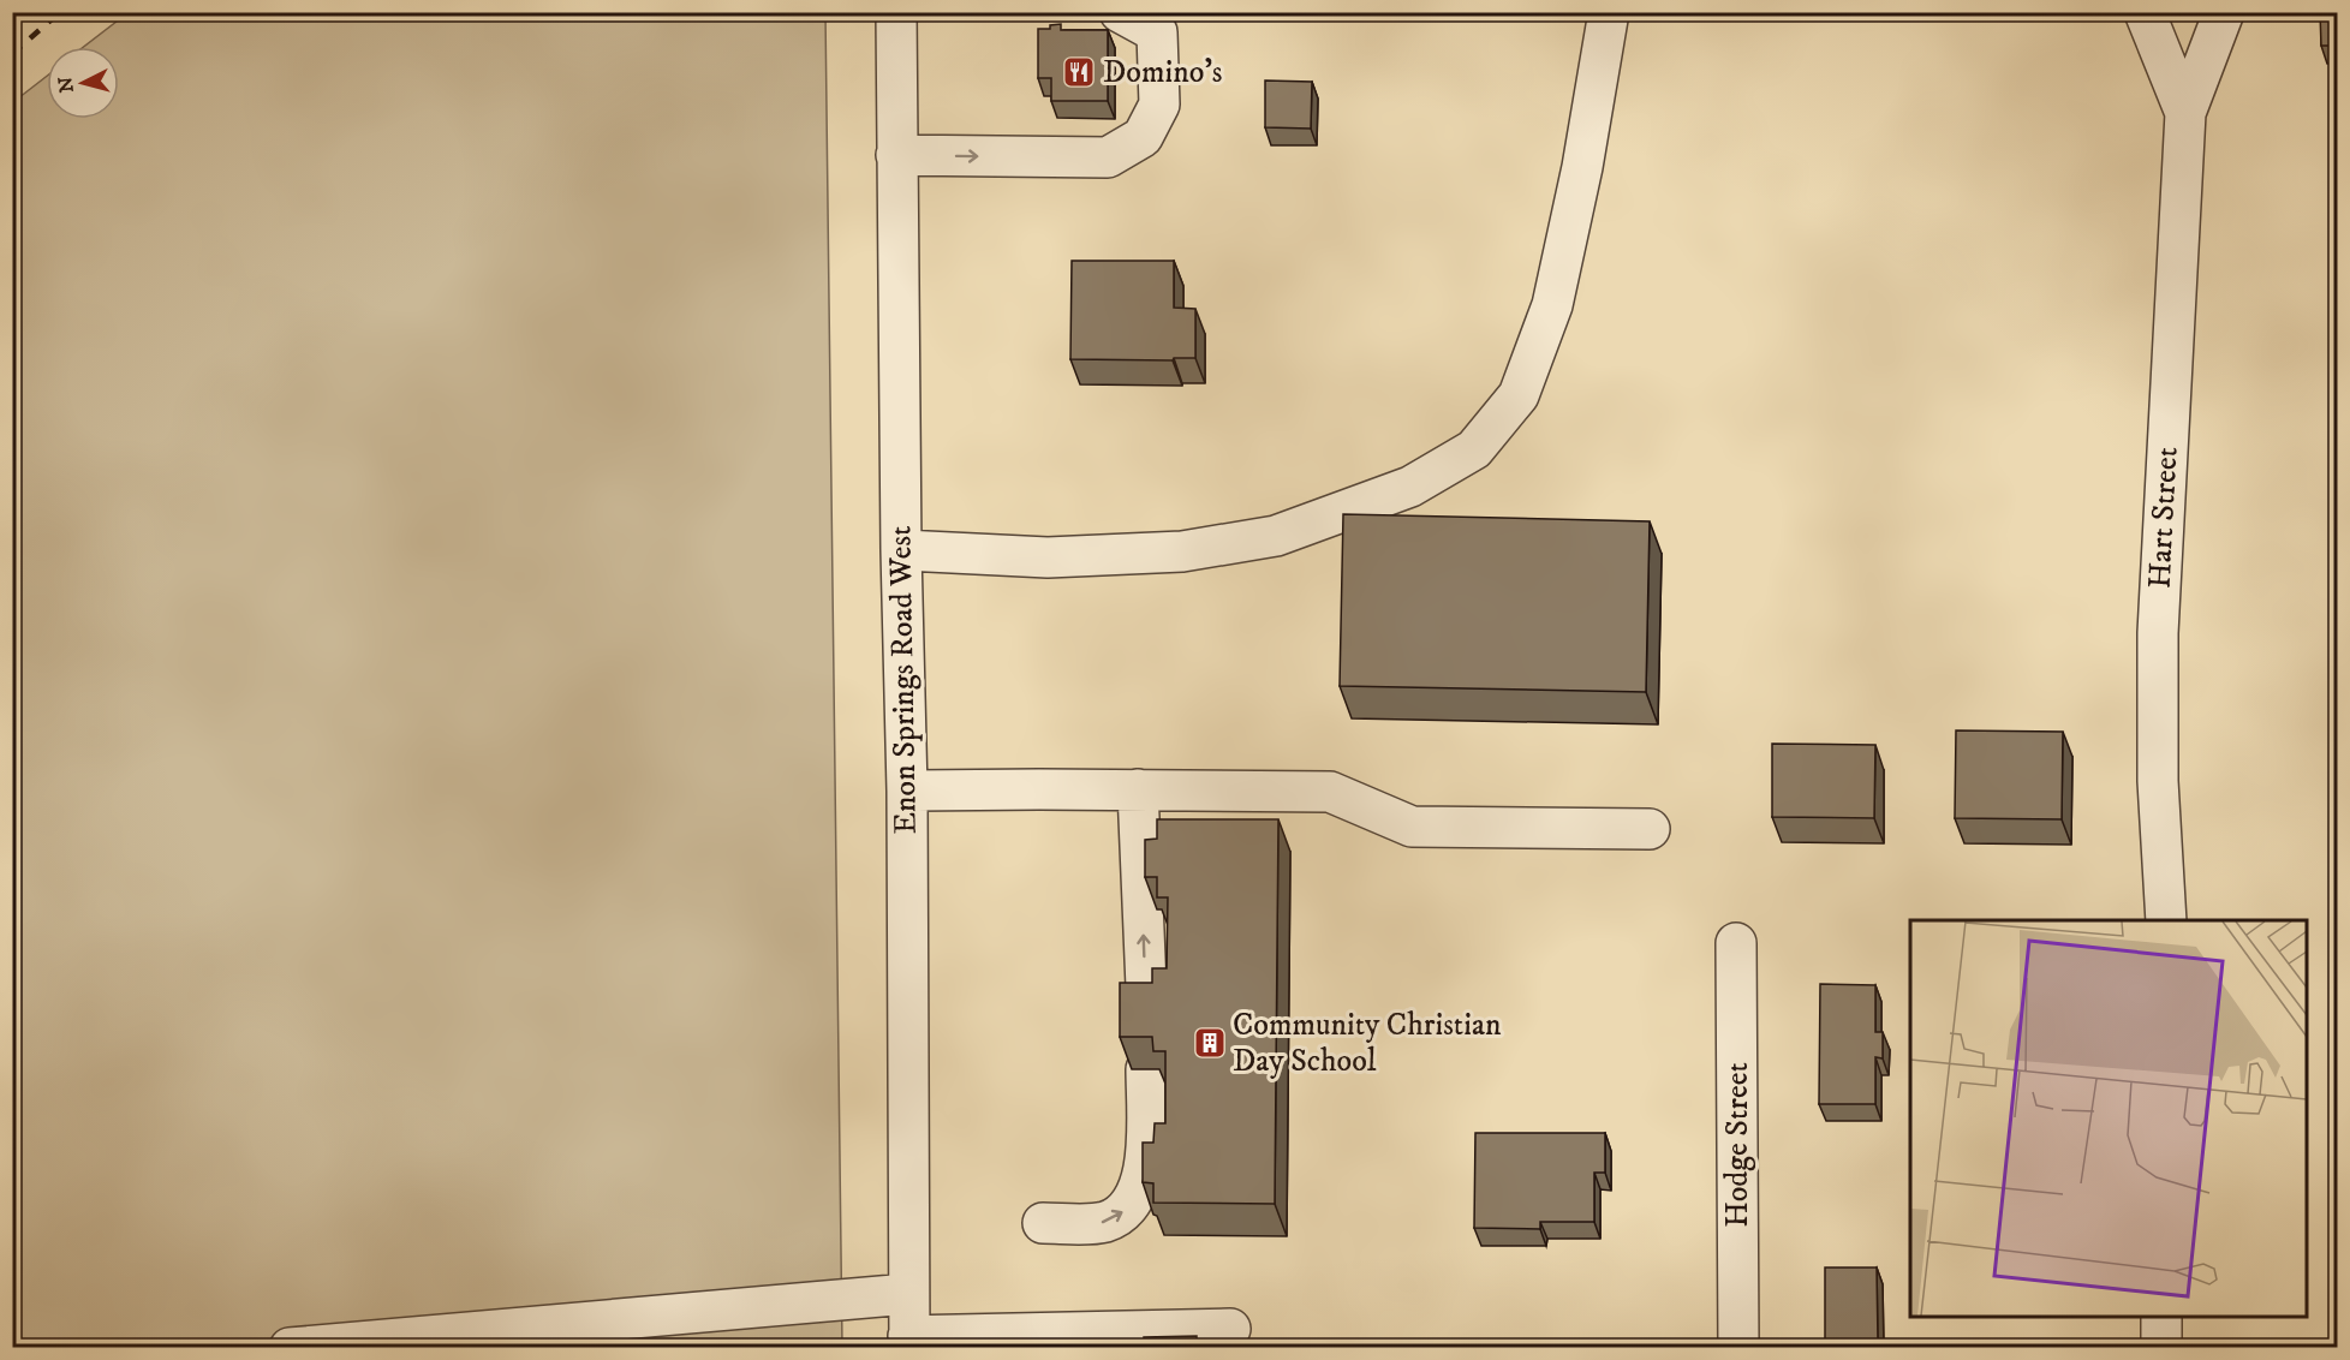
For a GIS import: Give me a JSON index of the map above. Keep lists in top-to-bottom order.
{
  "streets": {
    "street": ["Hart Street", "Enon Springs Road West", "Hodge Street"]
  },
  "places": {
    "restaurant": ["Domino's"],
    "building": ["Community Christian Day School"]
  },
  "north": "left"
}
